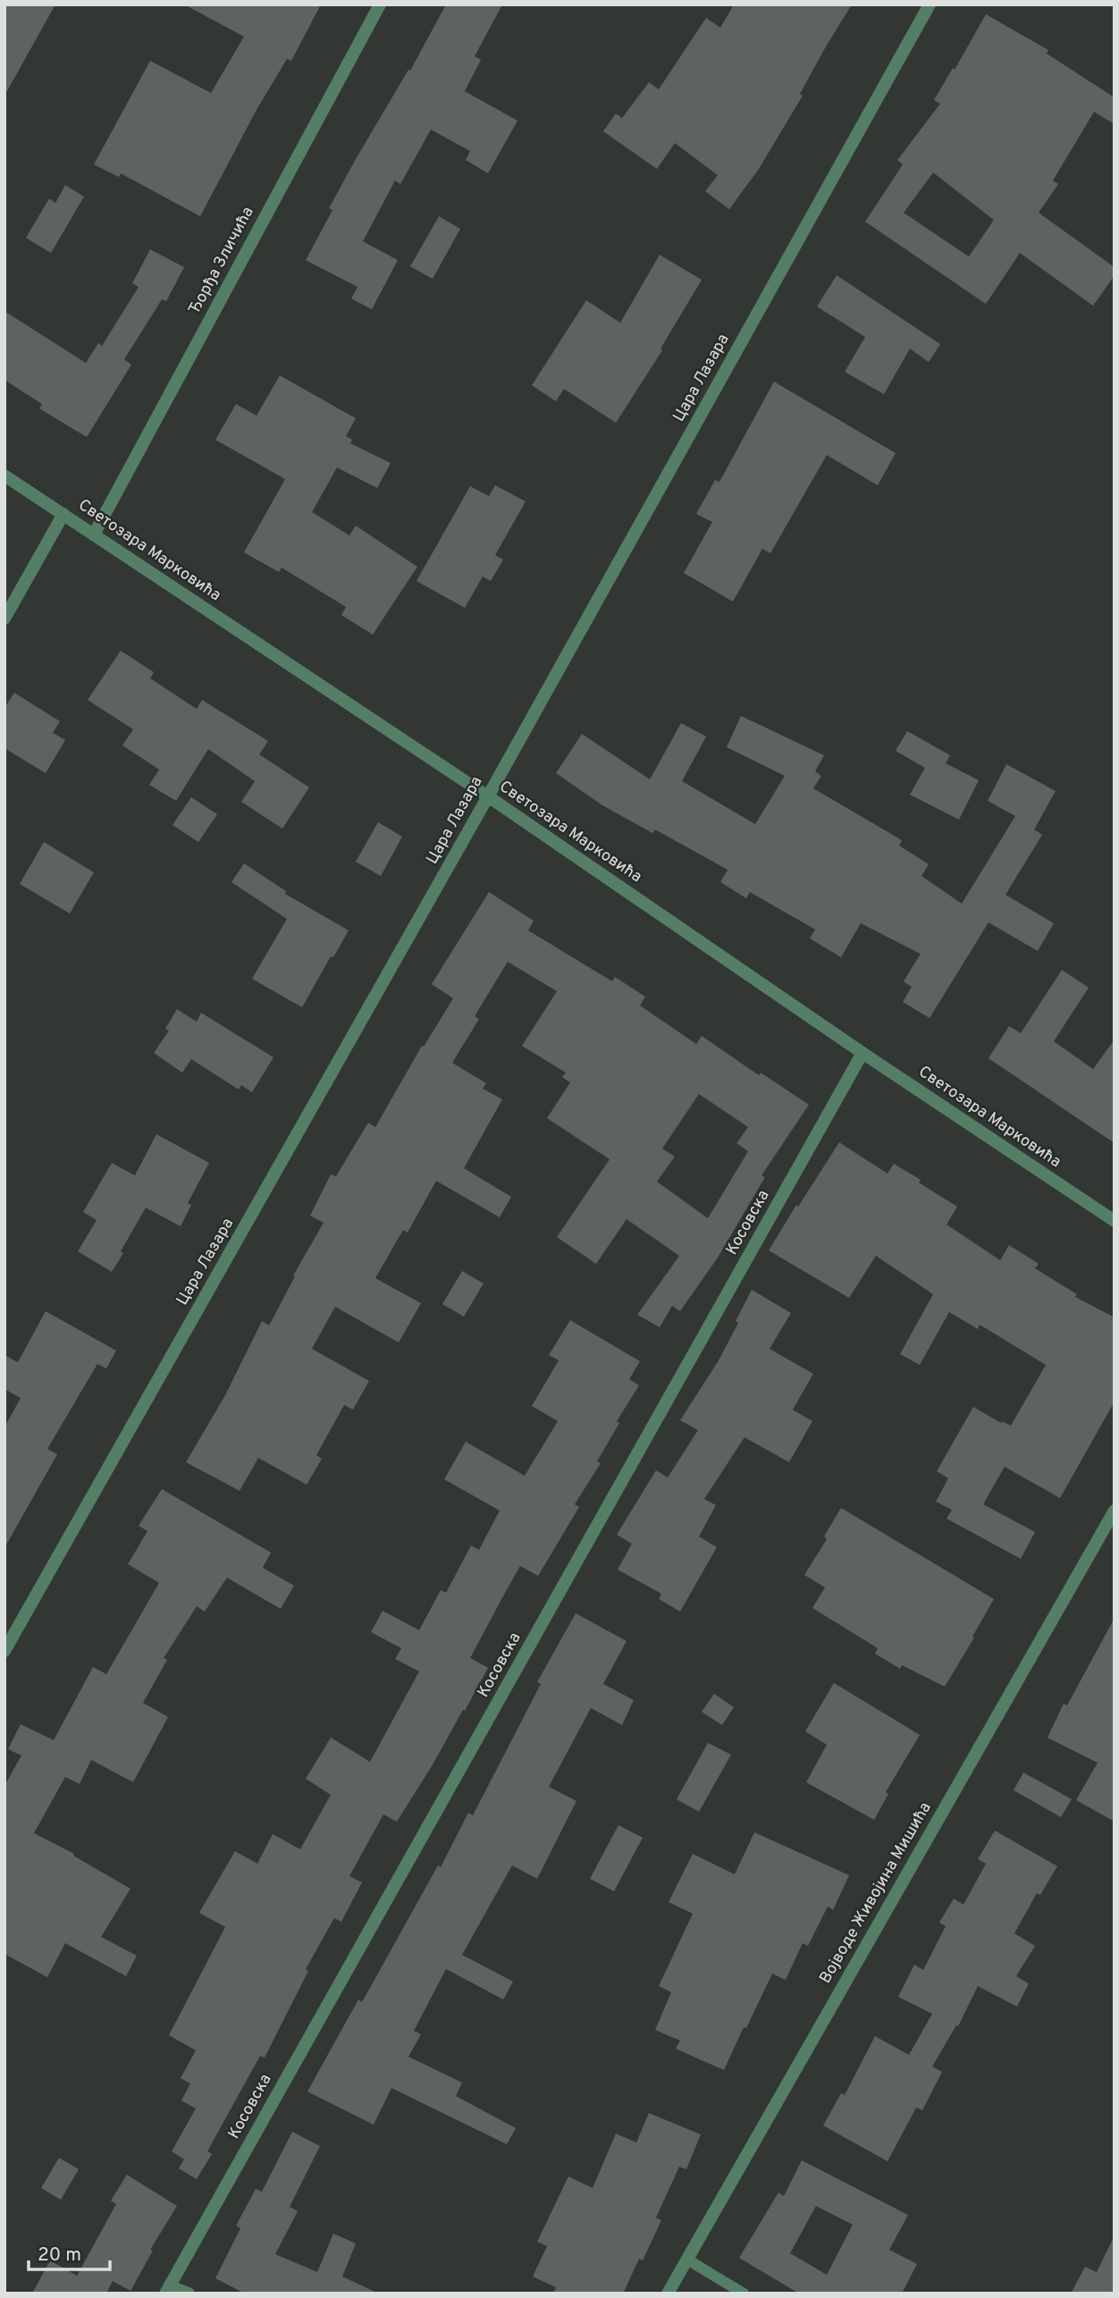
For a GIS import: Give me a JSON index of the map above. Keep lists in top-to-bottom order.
{
  "streets": {
    "street": [
      "Ђорђа Зличића",
      "Цара Лазара",
      "Светозара Марковића",
      "Косовска",
      "Војводе Живојина Мишића"
    ]
  },
  "crossings": [
    ["Ђорђа Зличића", "Светозара Марковића"],
    ["Цара Лазара", "Светозара Марковића"],
    ["Светозара Марковића", "Косовска"]
  ],
  "scale_bar": "20 m"
}
